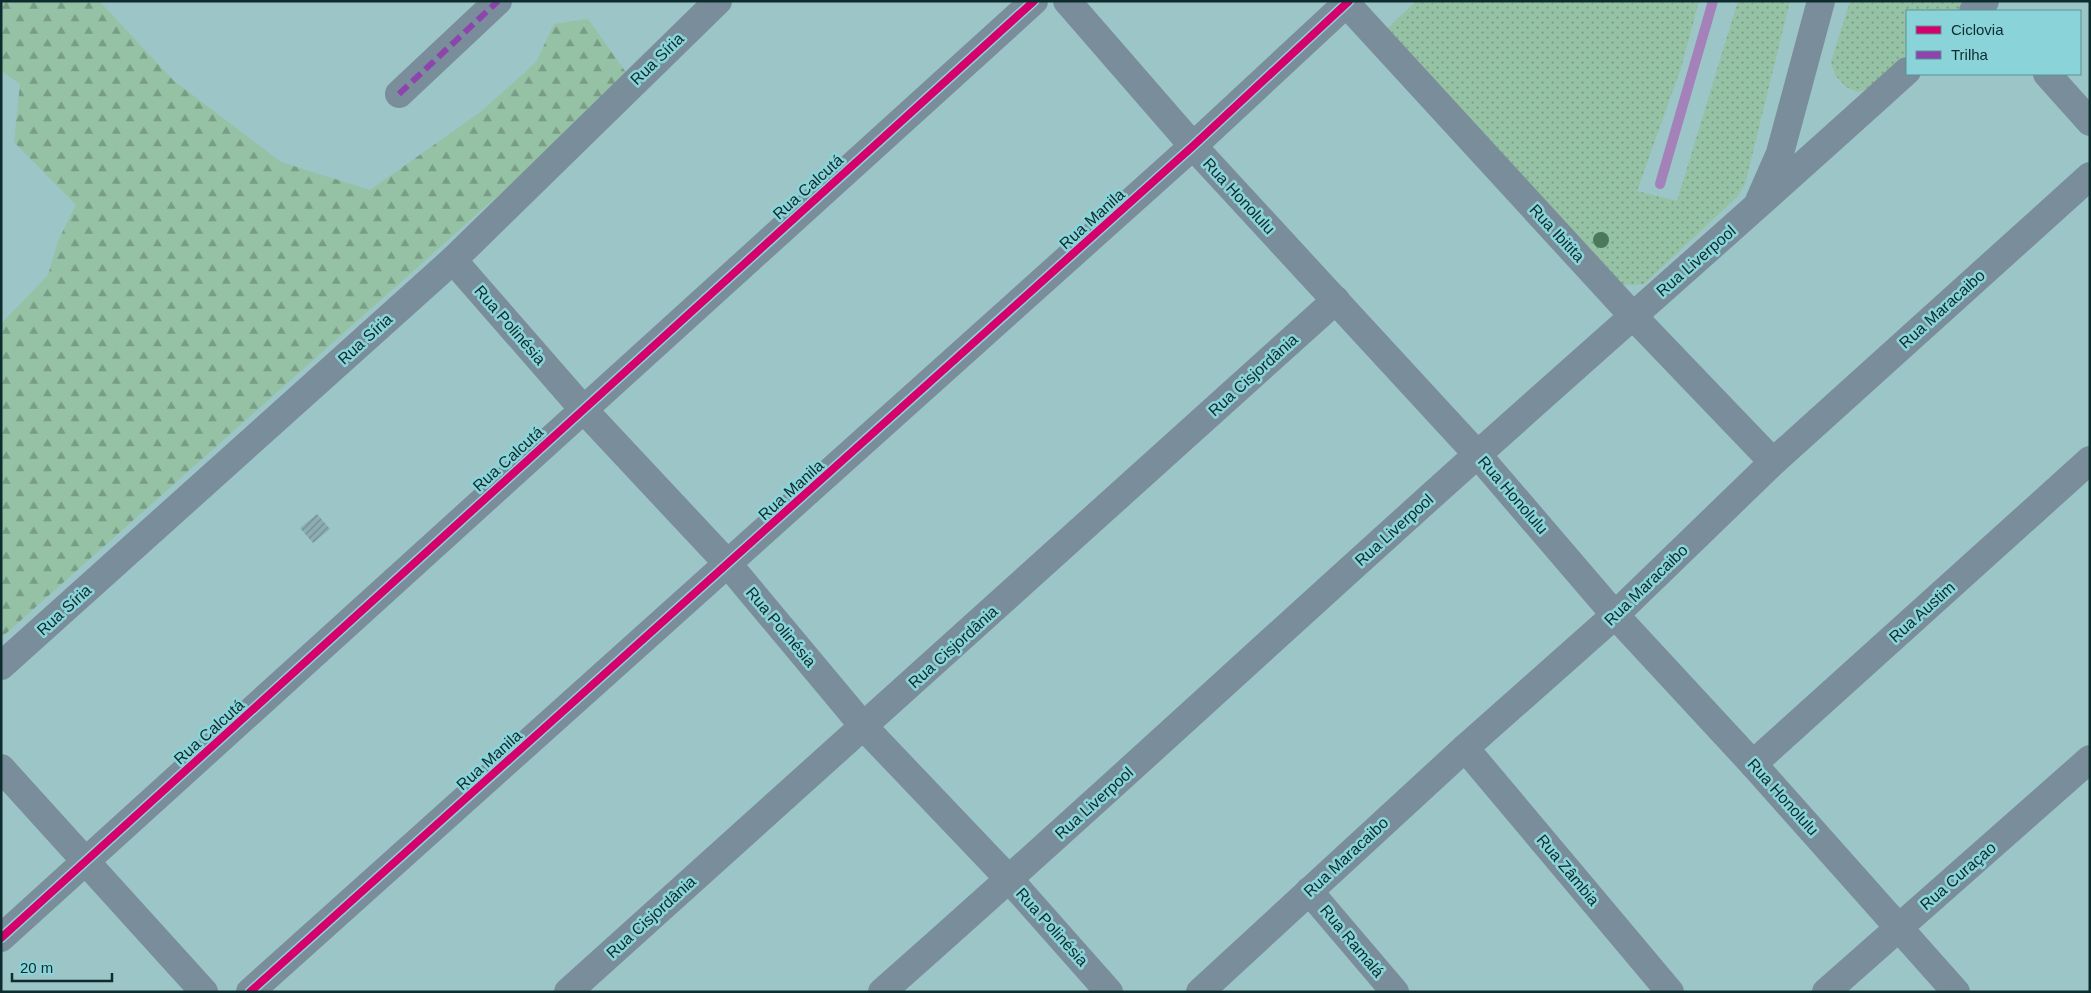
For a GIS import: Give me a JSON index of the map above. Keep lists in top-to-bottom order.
{
  "streets": {
    "street": [
      "Rua Síria",
      "Rua Calcutá",
      "Rua Honolulu",
      "Rua Manila",
      "Rua Ibitita",
      "Rua Liverpool",
      "Rua Maracaibo",
      "Rua Polinésia",
      "Rua Cisjordânia",
      "Rua Austim",
      "Rua Zâmbia",
      "Rua Curaçao",
      "Rua Ramalá"
    ]
  },
  "crossings": [
    ["Rua Síria", "Rua Polinésia"],
    ["Rua Calcutá", "Rua Polinésia"],
    ["Rua Honolulu", "Rua Manila"],
    ["Rua Honolulu", "Rua Liverpool"],
    ["Rua Honolulu", "Rua Maracaibo"],
    ["Rua Honolulu", "Rua Cisjordânia"],
    ["Rua Honolulu", "Rua Austim"],
    ["Rua Honolulu", "Rua Curaçao"],
    ["Rua Manila", "Rua Ibitita"],
    ["Rua Manila", "Rua Polinésia"],
    ["Rua Ibitita", "Rua Liverpool"],
    ["Rua Ibitita", "Rua Maracaibo"],
    ["Rua Liverpool", "Rua Polinésia"],
    ["Rua Maracaibo", "Rua Zâmbia"],
    ["Rua Maracaibo", "Rua Ramalá"],
    ["Rua Polinésia", "Rua Cisjordânia"]
  ],
  "legend": ["Ciclovia", "Trilha"],
  "scale_bar": "20 m"
}
